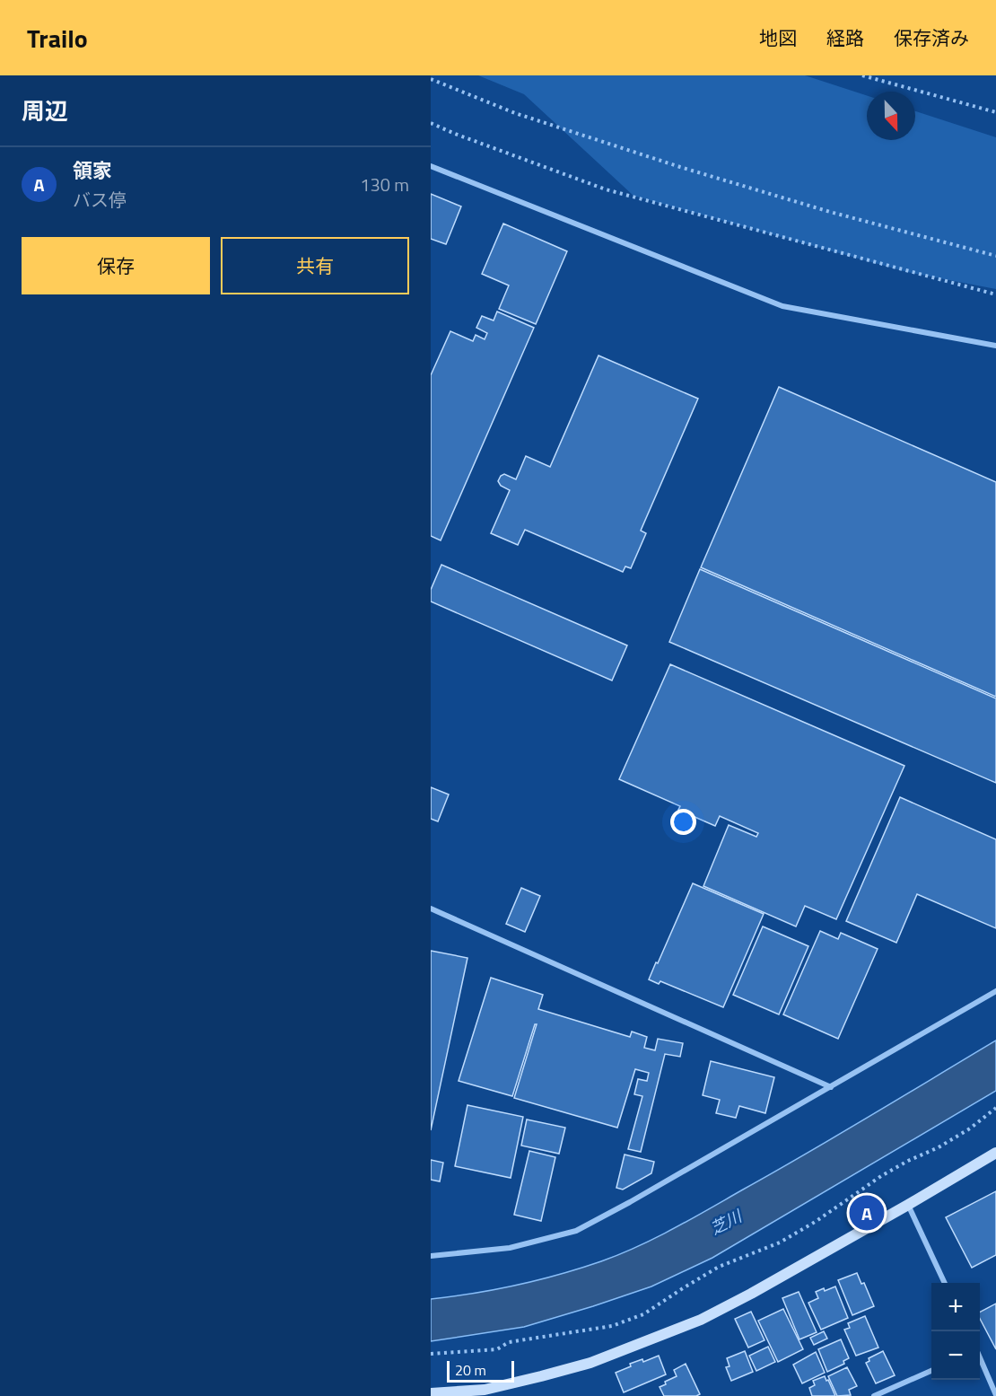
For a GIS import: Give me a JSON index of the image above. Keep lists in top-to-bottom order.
{
  "water": ["芝川"],
  "scale_bar": "20 m",
  "north": "bottom",
  "page": {
    "header": "Trailo",
    "nav": ["地図", "経路", "保存済み"],
    "heading": "周辺",
    "list": [
      {
        "mark": "A",
        "name": "領家",
        "note": "バス停",
        "value": "130 m"
      }
    ],
    "buttons": ["保存", "共有"],
    "pins": "A",
    "map_buttons": ["+", "−"],
    "scale": "20 m"
  }
}
